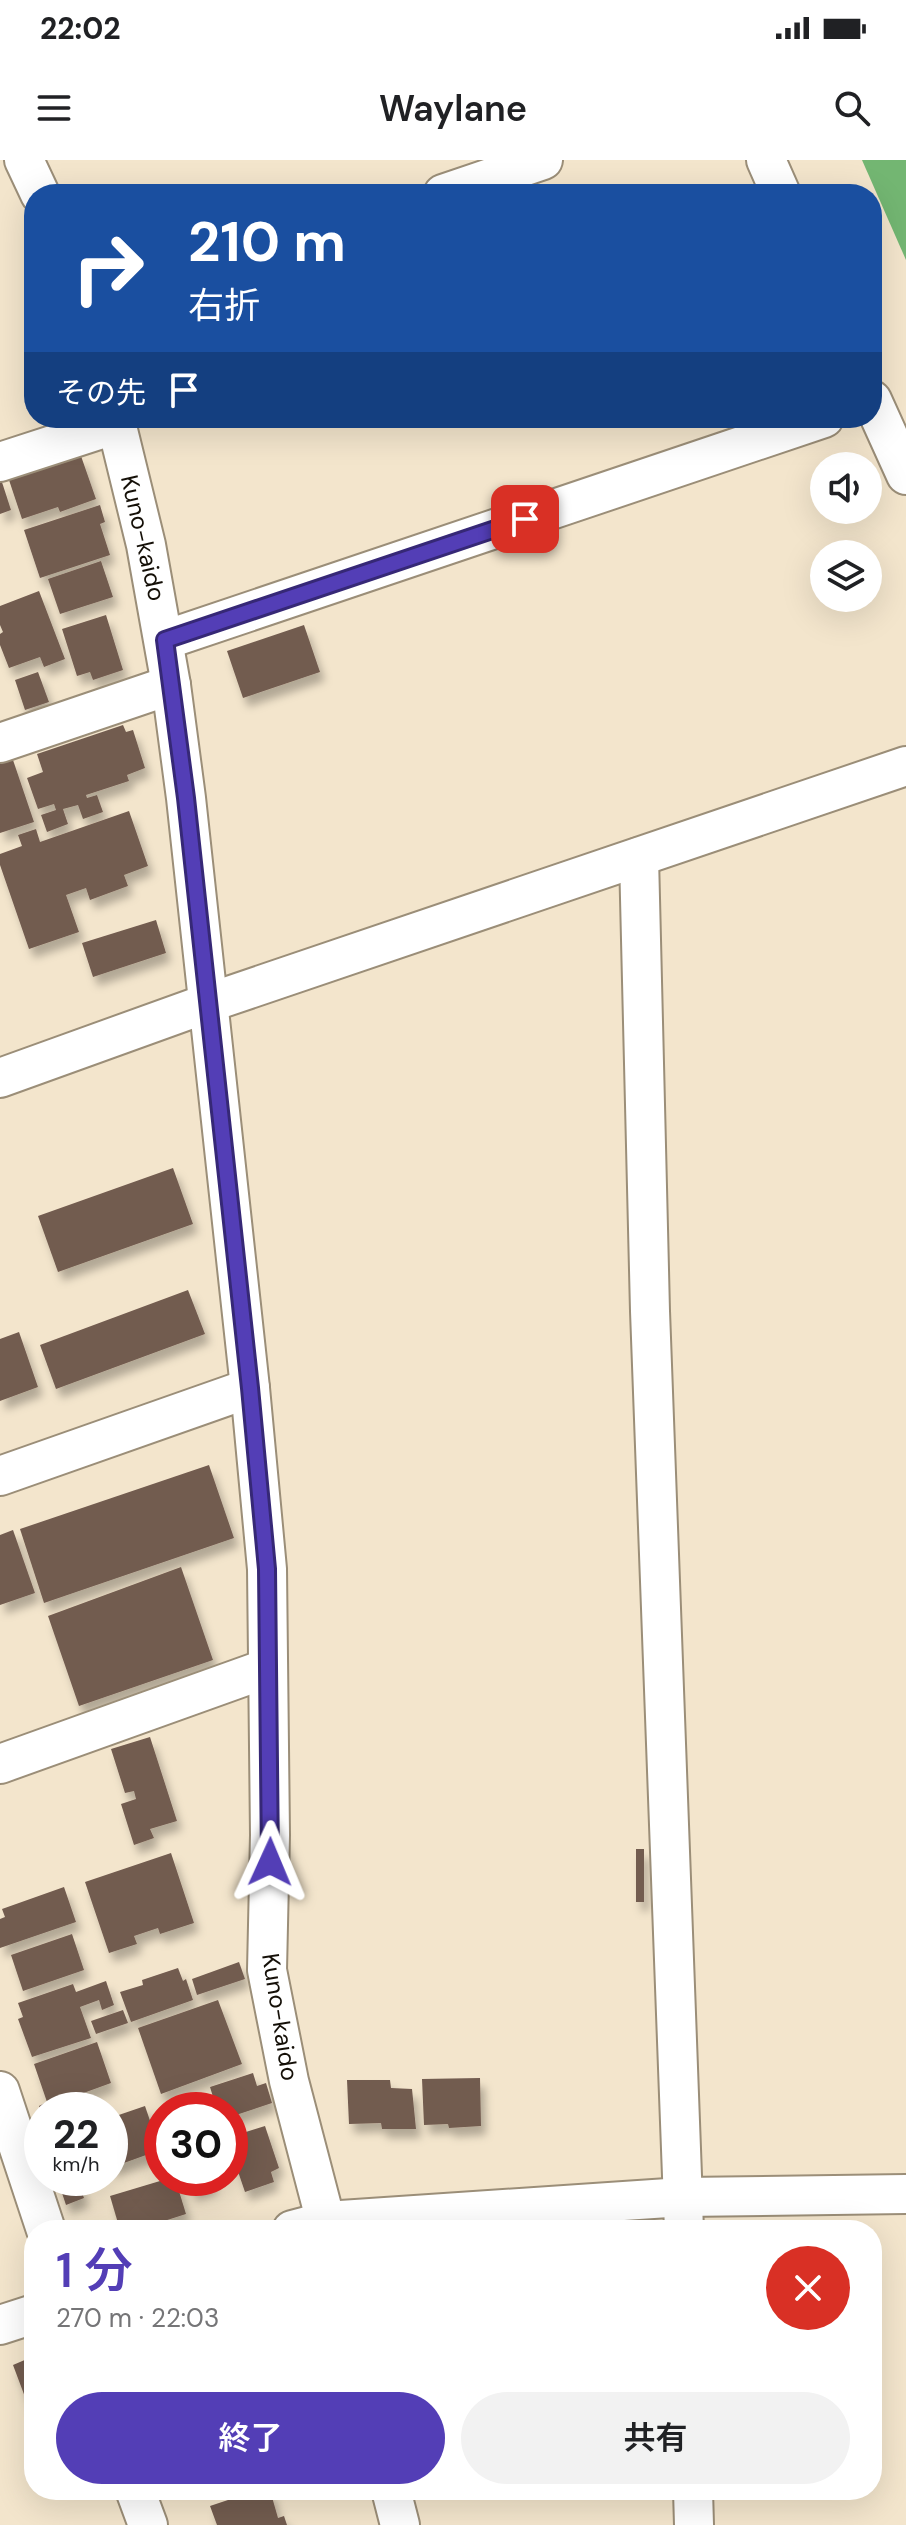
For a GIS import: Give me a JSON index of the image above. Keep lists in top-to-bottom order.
{
  "streets": {
    "street": ["Kuno-kaido"]
  },
  "page": {
    "status": "22:02",
    "header": "Waylane",
    "turn": ["210 m", "右折"],
    "then": "その先",
    "speed": "22 km/h",
    "limit": "30",
    "heading": ["1 分", "270 m · 22:03"],
    "buttons": ["終了", "共有"]
  }
}
